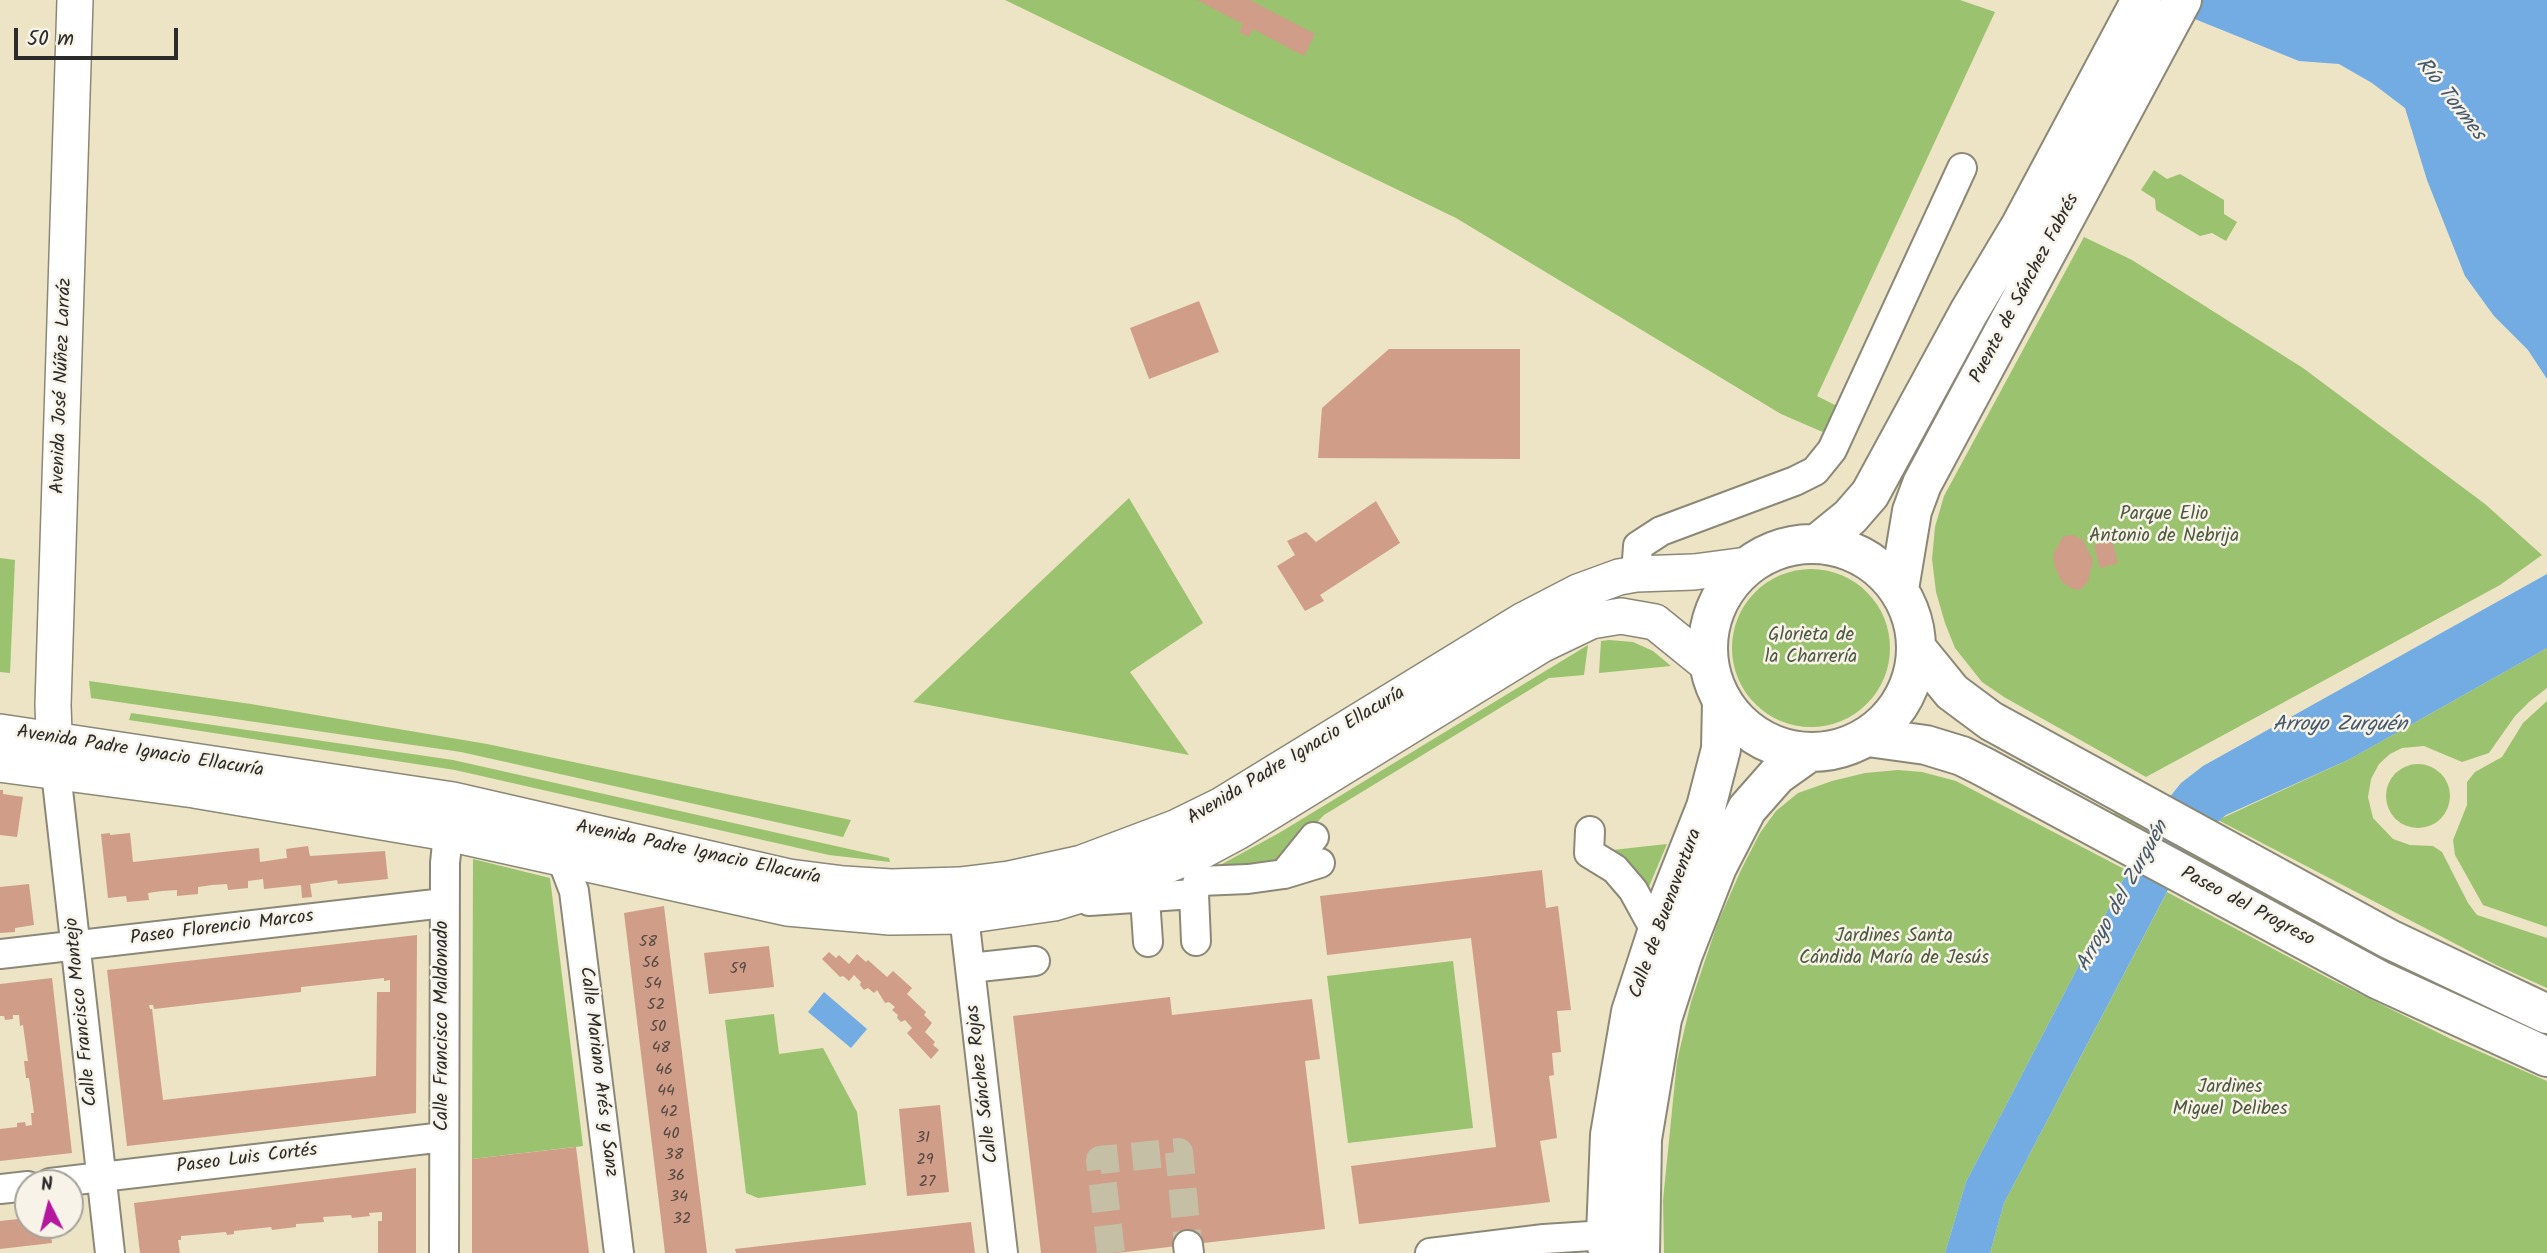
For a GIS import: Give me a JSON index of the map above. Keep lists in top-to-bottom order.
{
  "streets": {
    "highway": ["Puente de Sánchez Fabrés", "Paseo del Progreso", "Calle de Buenaventura"],
    "main road": ["Avenida José Núñez Larráz", "Avenida Padre Ignacio Ellacuría"],
    "street": [
      "Paseo Florencio Marcos",
      "Calle Francisco Montejo",
      "Calle Francisco Maldonado",
      "Calle Mariano Arés y Sanz",
      "Calle Sánchez Rojas",
      "Paseo Luis Cortés"
    ]
  },
  "crossings": [
    ["Puente de Sánchez Fabrés", "Avenida Padre Ignacio Ellacuría"],
    ["Puente de Sánchez Fabrés", "Paseo del Progreso"],
    ["Puente de Sánchez Fabrés", "Calle de Buenaventura"],
    ["Avenida José Núñez Larráz", "Avenida Padre Ignacio Ellacuría"],
    ["Avenida José Núñez Larráz", "Calle Francisco Montejo"],
    ["Avenida Padre Ignacio Ellacuría", "Paseo del Progreso"],
    ["Avenida Padre Ignacio Ellacuría", "Calle de Buenaventura"],
    ["Avenida Padre Ignacio Ellacuría", "Calle Francisco Montejo"],
    ["Avenida Padre Ignacio Ellacuría", "Calle Francisco Maldonado"],
    ["Avenida Padre Ignacio Ellacuría", "Calle Mariano Arés y Sanz"],
    ["Avenida Padre Ignacio Ellacuría", "Calle Sánchez Rojas"],
    ["Paseo del Progreso", "Calle de Buenaventura"],
    ["Paseo Florencio Marcos", "Calle Francisco Montejo"],
    ["Paseo Florencio Marcos", "Calle Francisco Maldonado"],
    ["Calle Francisco Montejo", "Paseo Luis Cortés"],
    ["Calle Francisco Maldonado", "Paseo Luis Cortés"]
  ],
  "water": ["Río Tormes", "Arroyo Zurguén", "Arroyo del Zurguén"],
  "parks": [
    "Parque Elio Antonio de Nebrija",
    "Glorieta de la Charrería",
    "Jardines Santa Cándida María de Jesús",
    "Jardines Miguel Delibes"
  ],
  "house_numbers": [
    "58",
    "56",
    "59",
    "54",
    "52",
    "50",
    "48",
    "46",
    "44",
    "42",
    "40",
    "31",
    "38",
    "29",
    "36",
    "27",
    "34",
    "32"
  ],
  "scale_bar": "50 m",
  "north": "top"
}
